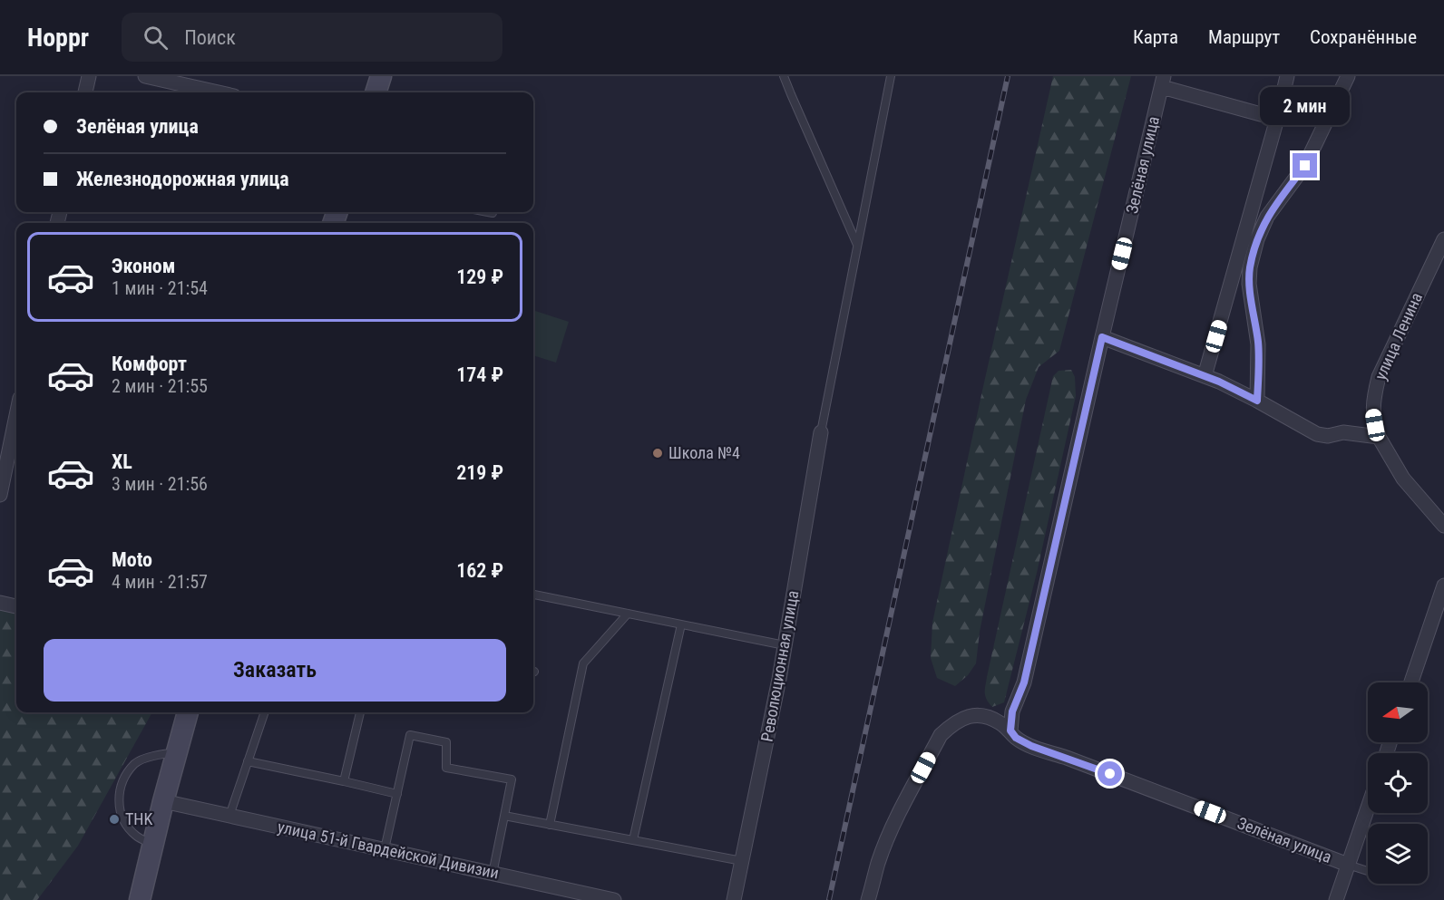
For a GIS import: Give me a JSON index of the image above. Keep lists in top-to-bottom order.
{
  "streets": {
    "street": [
      "Зелёная улица",
      "улица Ленина",
      "Революционная улица",
      "улица 51-й Гвардейской Дивизии"
    ]
  },
  "places": ["Школа №4", "THK"],
  "north": "left",
  "page": {
    "header": "Hoppr",
    "search": "Поиск",
    "nav": ["Карта", "Маршрут", "Сохранённые"],
    "bubble": "2 мин",
    "banner": ["Зелёная улица", "Железнодорожная улица"],
    "list": [
      {
        "name": "Эконом",
        "note": "1 мин · 21:54",
        "value": "129 ₽"
      },
      {
        "name": "Комфорт",
        "note": "2 мин · 21:55",
        "value": "174 ₽"
      },
      {
        "name": "XL",
        "note": "3 мин · 21:56",
        "value": "219 ₽"
      },
      {
        "name": "Moto",
        "note": "4 мин · 21:57",
        "value": "162 ₽"
      }
    ],
    "buttons": "Заказать"
  }
}
